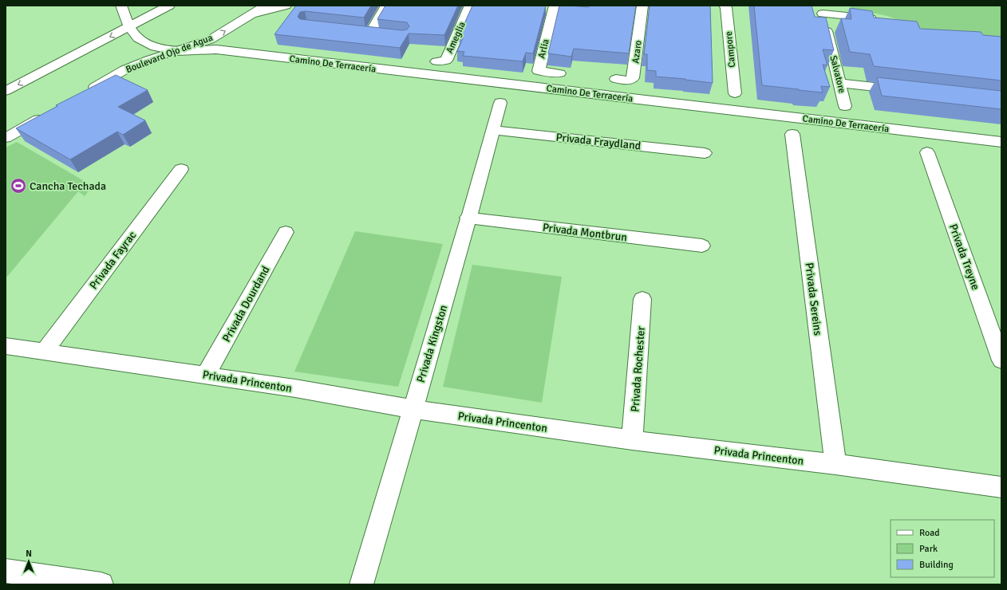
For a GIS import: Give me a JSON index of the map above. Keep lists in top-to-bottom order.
{
  "streets": {
    "street": [
      "Ameglia",
      "Arlia",
      "Campore",
      "Azaro",
      "Boulevard Ojo de Agua",
      "Camino De Terracería",
      "Salvatore",
      "Privada Fraydland",
      "Privada Montbrun",
      "Privada Treyne",
      "Privada Fayrac",
      "Privada Sereins",
      "Privada Dourdand",
      "Privada Kingston",
      "Privada Rochester",
      "Privada Princenton"
    ]
  },
  "crossings": [
    ["Boulevard Ojo de Agua", "Camino De Terracería"],
    ["Privada Fraydland", "Privada Kingston"],
    ["Privada Montbrun", "Privada Kingston"],
    ["Privada Fayrac", "Privada Princenton"],
    ["Privada Sereins", "Privada Princenton"],
    ["Privada Dourdand", "Privada Princenton"],
    ["Privada Kingston", "Privada Princenton"],
    ["Privada Rochester", "Privada Princenton"]
  ],
  "one_way": ["Boulevard Ojo de Agua"],
  "places": {
    "sports": ["Cancha Techada"]
  },
  "legend": ["Road", "Park", "Building"],
  "north": "top"
}
